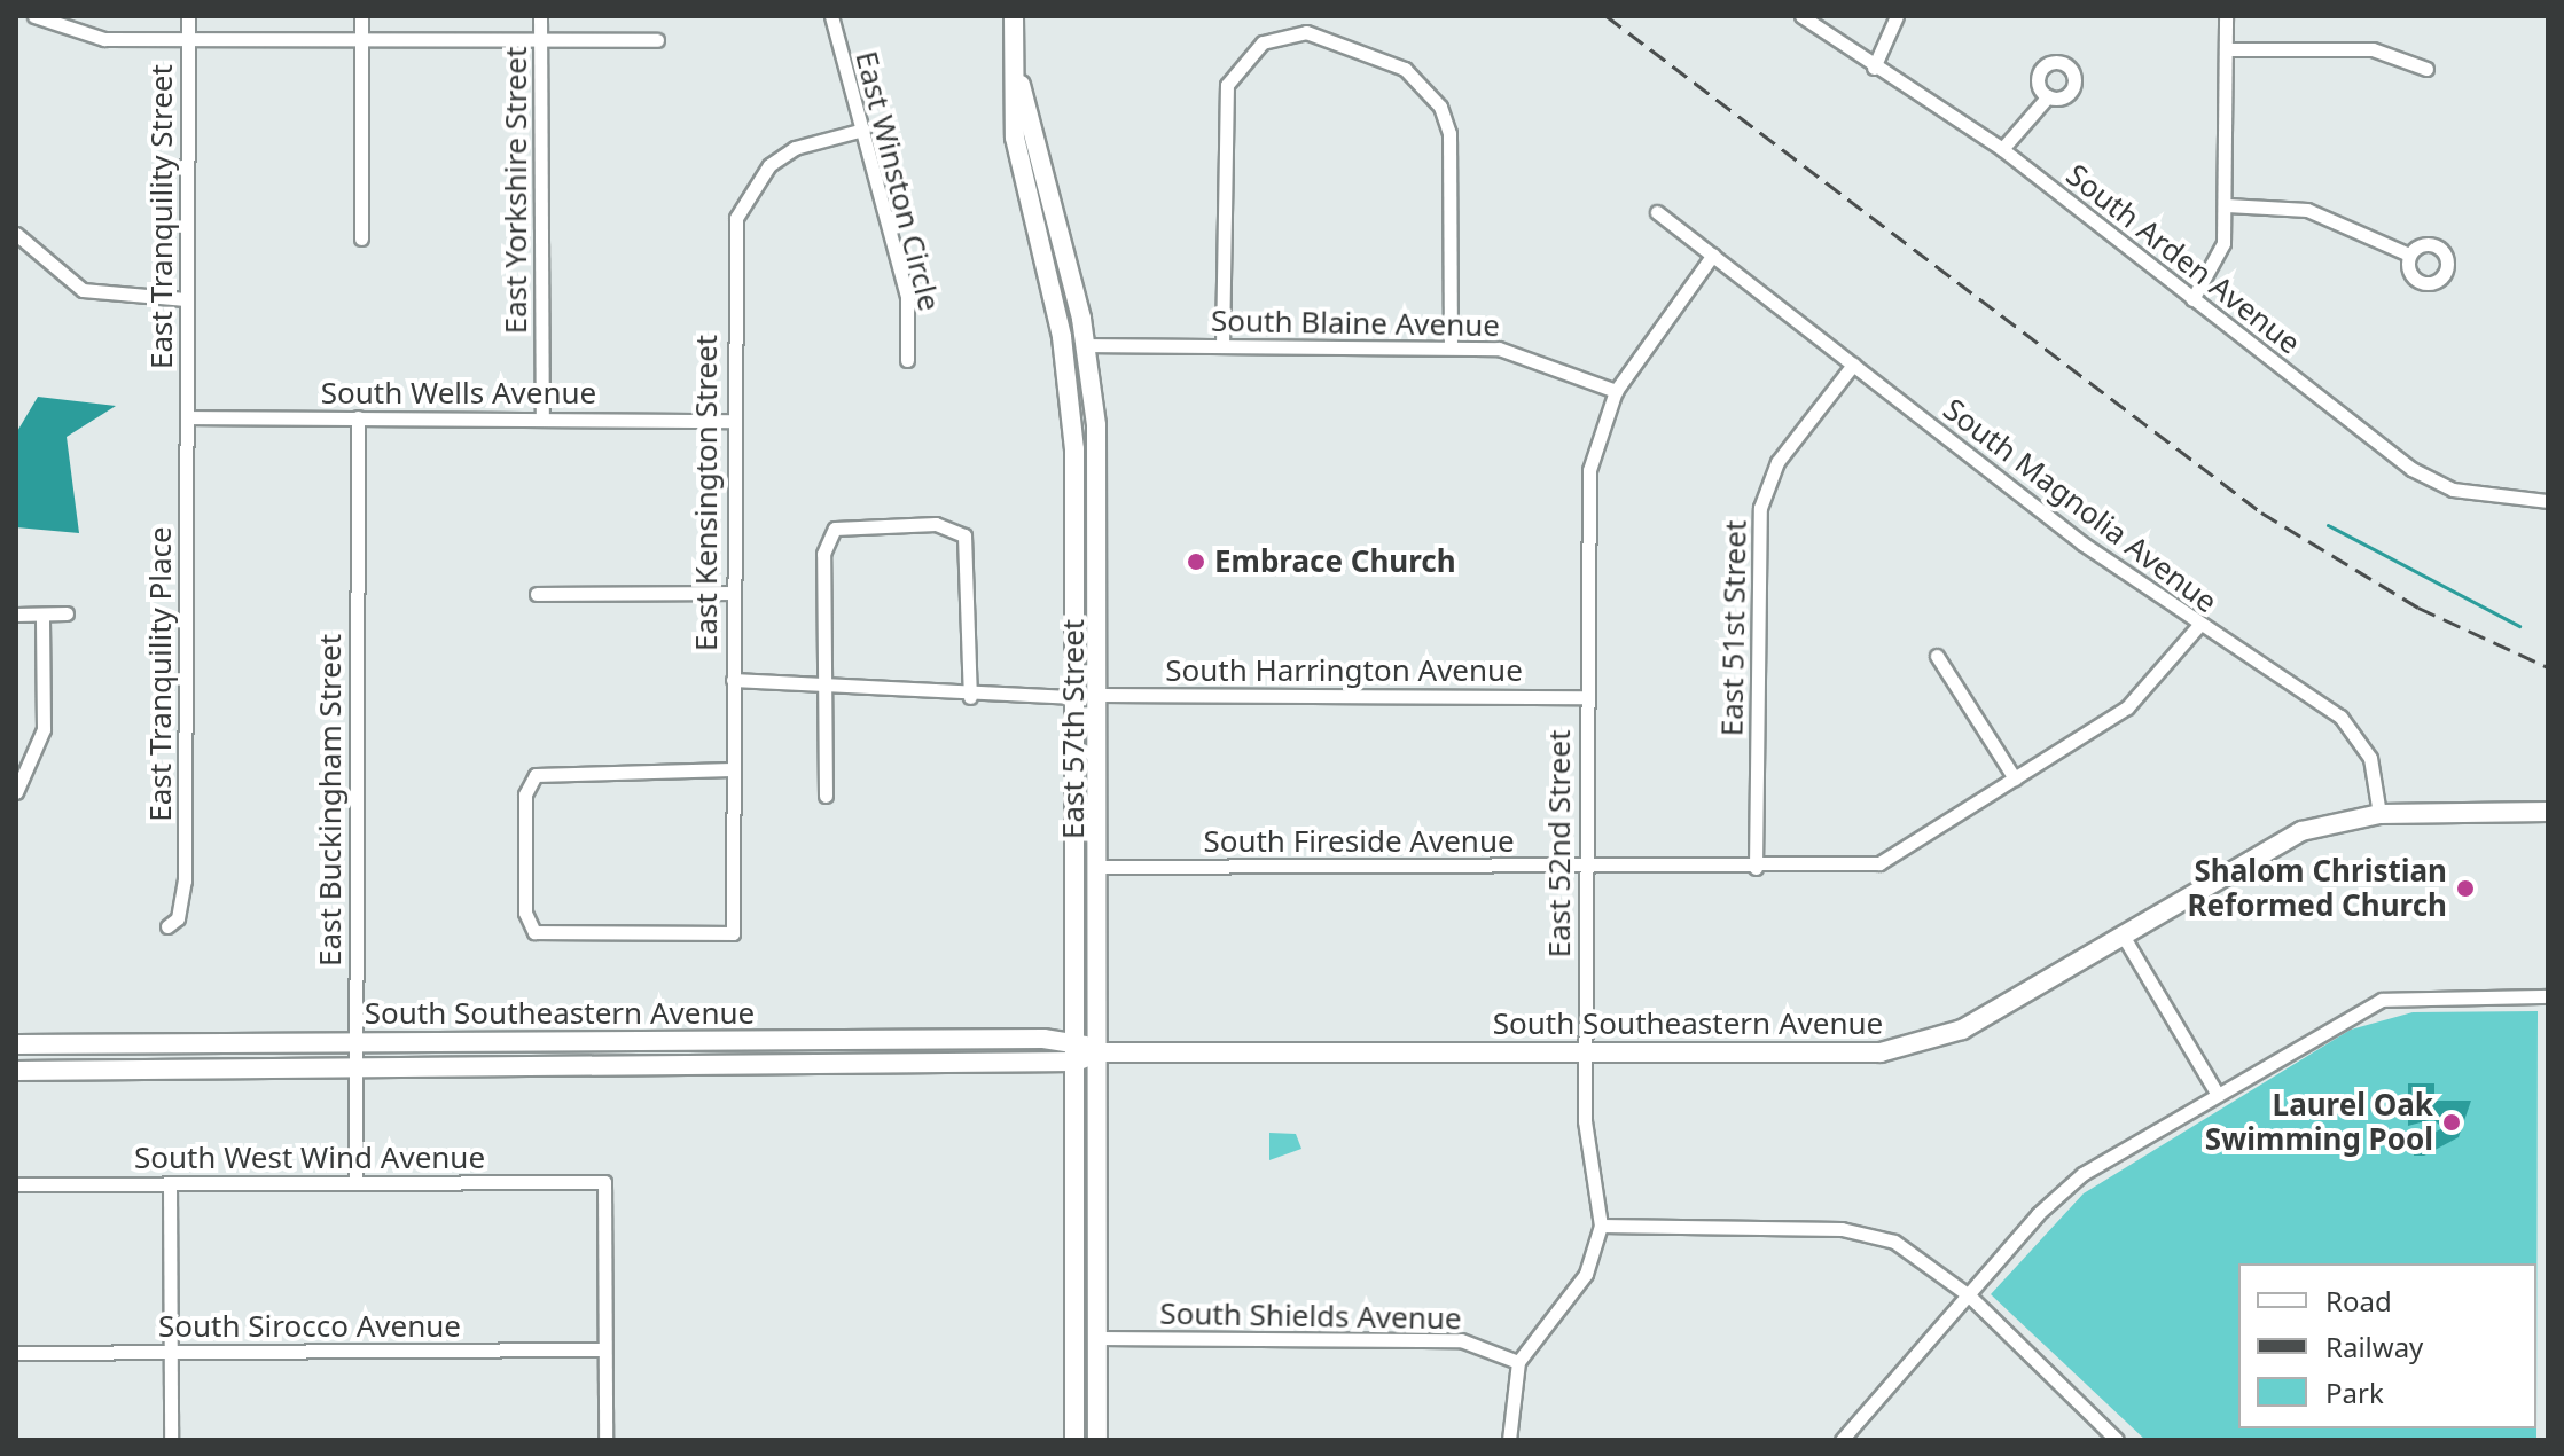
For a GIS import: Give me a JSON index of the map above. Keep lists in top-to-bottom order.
{
  "streets": {
    "main road": ["East 57th Street", "South Southeastern Avenue"],
    "street": [
      "East Winston Circle",
      "East Yorkshire Street",
      "East Tranquility Street",
      "South Arden Avenue",
      "South Blaine Avenue",
      "South Wells Avenue",
      "East Kensington Street",
      "South Magnolia Avenue",
      "East 51st Street",
      "South Harrington Avenue",
      "East Tranquility Place",
      "East Buckingham Street",
      "South Fireside Avenue",
      "East 52nd Street",
      "South West Wind Avenue",
      "South Shields Avenue",
      "South Sirocco Avenue"
    ]
  },
  "crossings": [
    ["East Winston Circle", "East Kensington Street"],
    ["East Yorkshire Street", "South Wells Avenue"],
    ["East Tranquility Street", "South Wells Avenue"],
    ["East Tranquility Street", "East Tranquility Place"],
    ["South Blaine Avenue", "East 57th Street"],
    ["South Blaine Avenue", "East 52nd Street"],
    ["South Wells Avenue", "East Kensington Street"],
    ["South Wells Avenue", "East Tranquility Place"],
    ["South Wells Avenue", "East Buckingham Street"],
    ["South Magnolia Avenue", "East 51st Street"],
    ["South Magnolia Avenue", "South Fireside Avenue"],
    ["South Magnolia Avenue", "East 52nd Street"],
    ["South Magnolia Avenue", "South Southeastern Avenue"],
    ["East 51st Street", "South Fireside Avenue"],
    ["South Harrington Avenue", "East 57th Street"],
    ["South Harrington Avenue", "East 52nd Street"],
    ["East 57th Street", "South Fireside Avenue"],
    ["East 57th Street", "South Southeastern Avenue"],
    ["East 57th Street", "South Shields Avenue"],
    ["East Buckingham Street", "South Southeastern Avenue"],
    ["East Buckingham Street", "South West Wind Avenue"],
    ["South Fireside Avenue", "East 52nd Street"],
    ["East 52nd Street", "South Southeastern Avenue"],
    ["East 52nd Street", "South Shields Avenue"],
    ["South West Wind Avenue", "South Sirocco Avenue"]
  ],
  "places": ["Embrace Church", "Shalom Christian Reformed Church", "Laurel Oak Swimming Pool"],
  "legend": ["Road", "Railway", "Park"]
}
